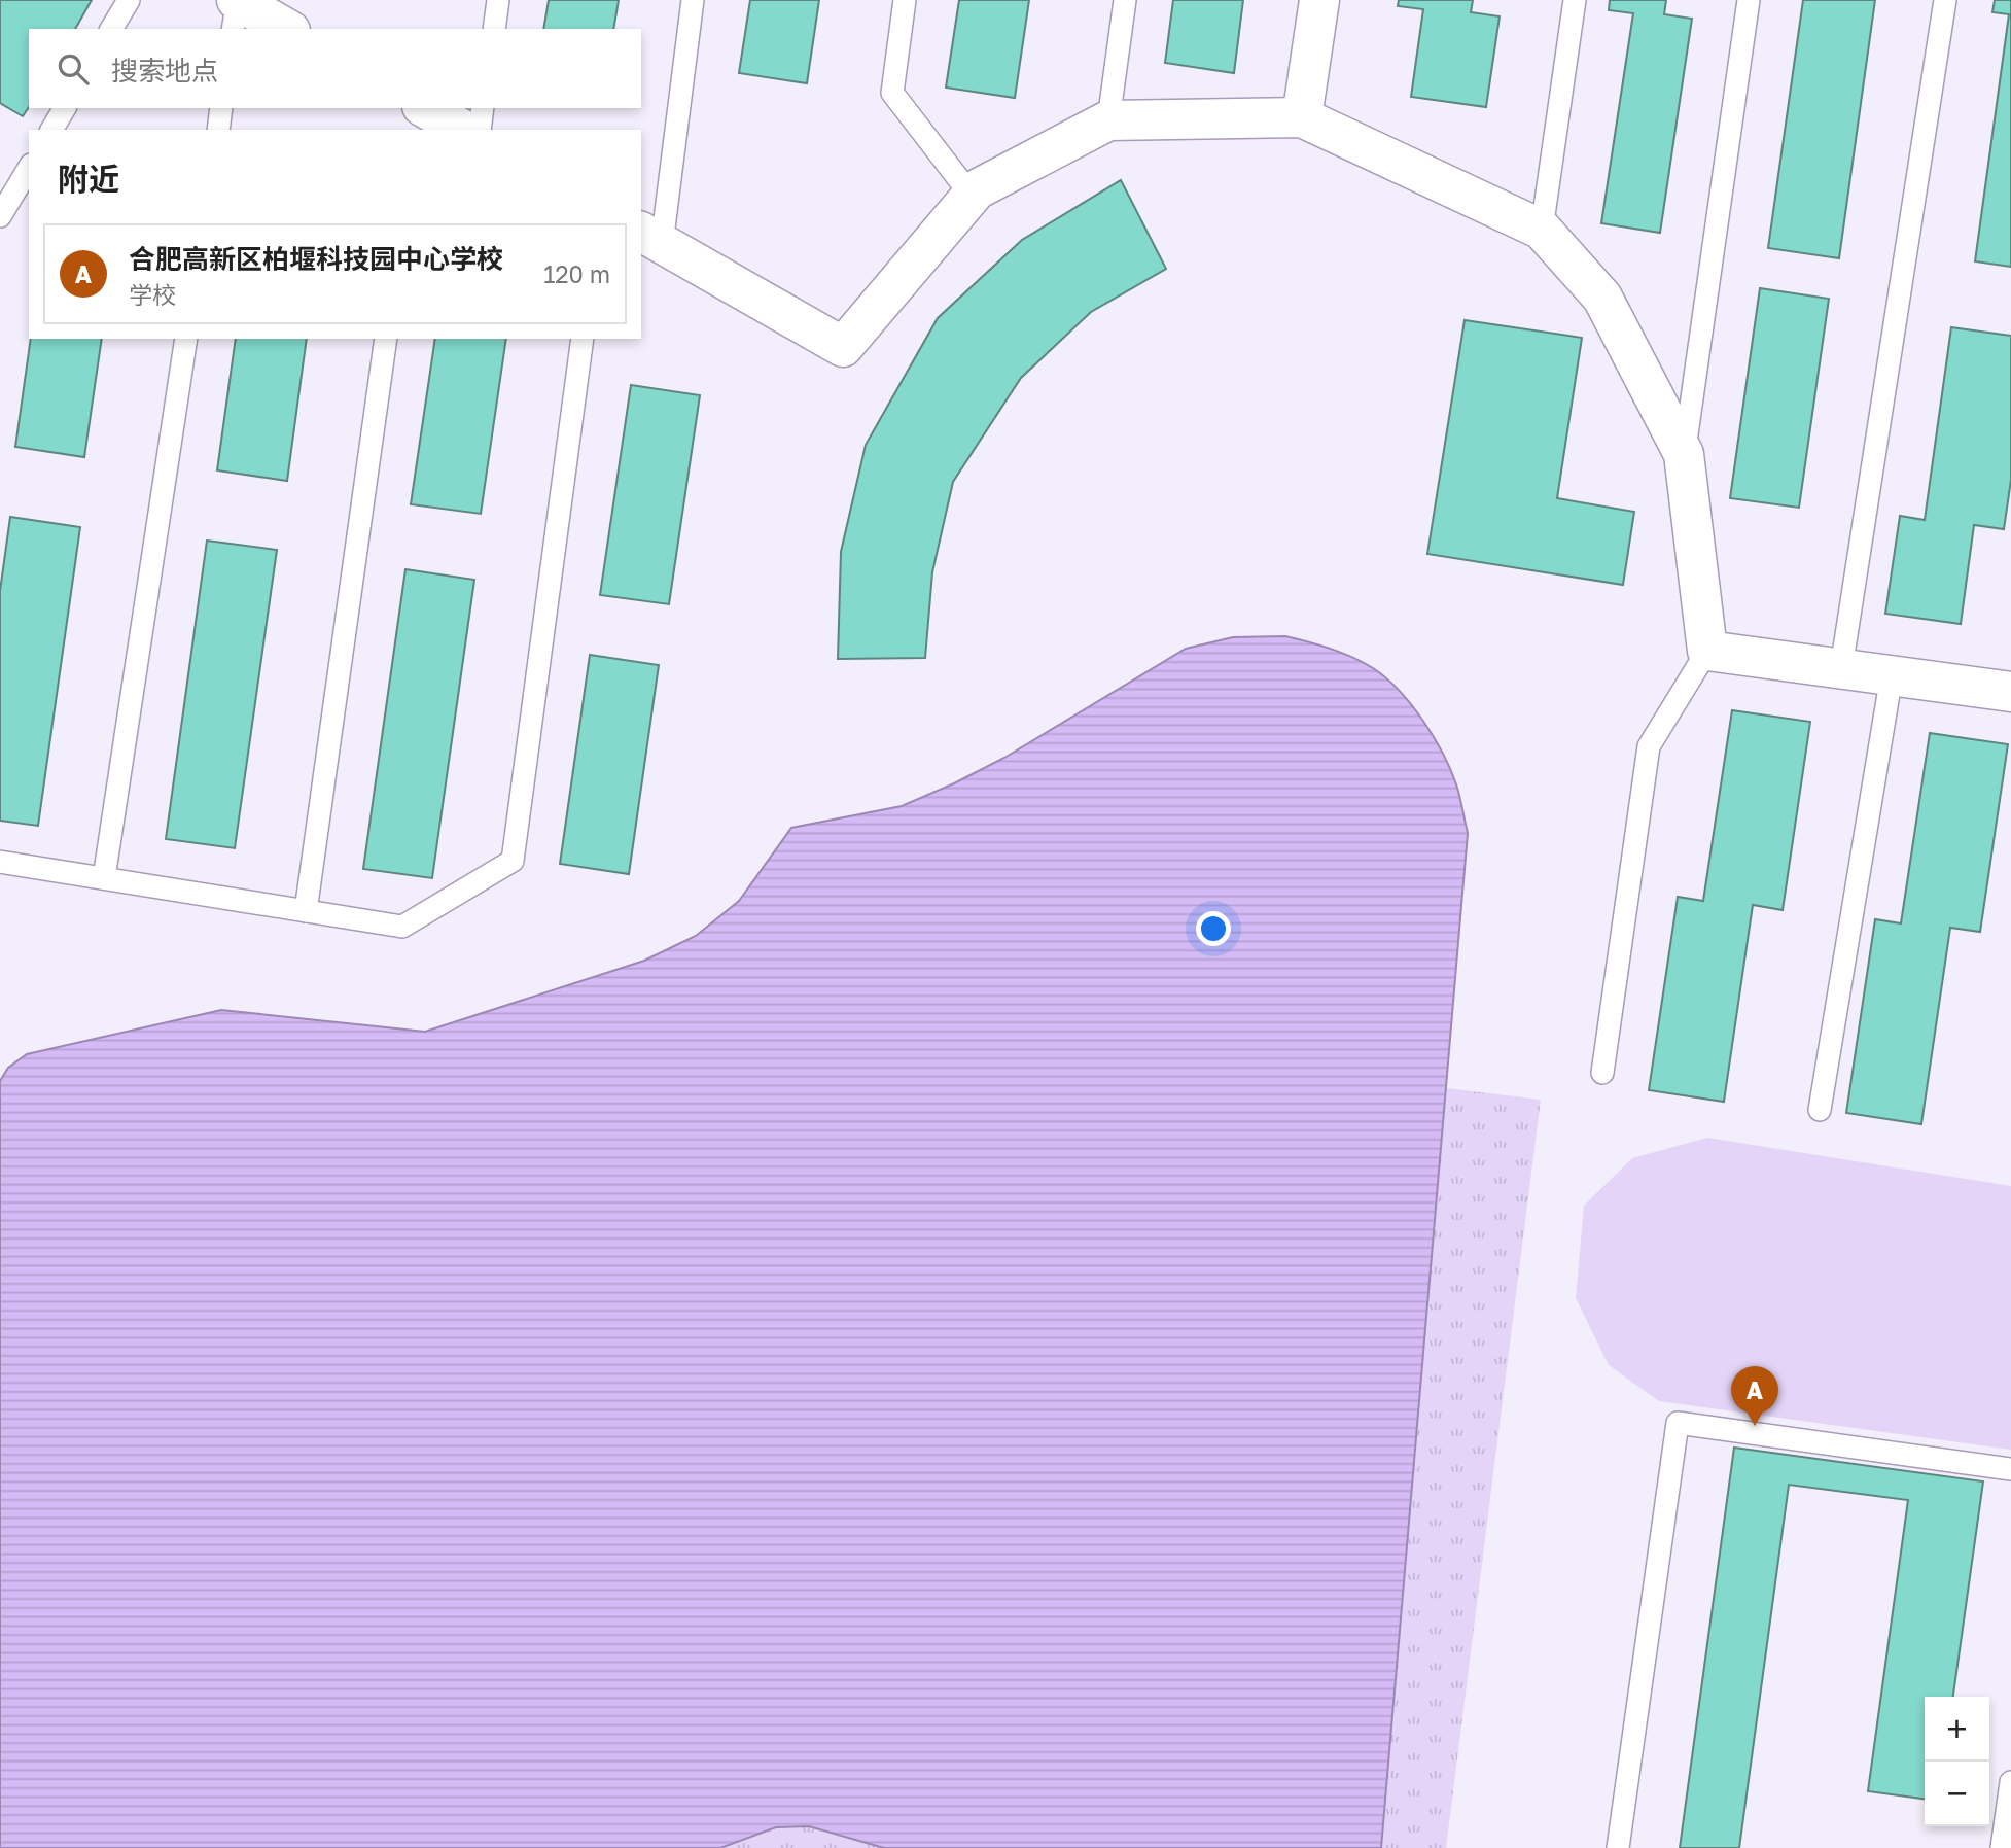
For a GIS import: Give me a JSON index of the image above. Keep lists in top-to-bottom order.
{
  "page": {
    "search": "搜索地点",
    "heading": "附近",
    "list": [
      {
        "mark": "A",
        "name": "合肥高新区柏堰科技园中心学校",
        "note": "学校",
        "value": "120 m"
      }
    ],
    "pins": "A",
    "map_buttons": ["+", "−"]
  }
}
